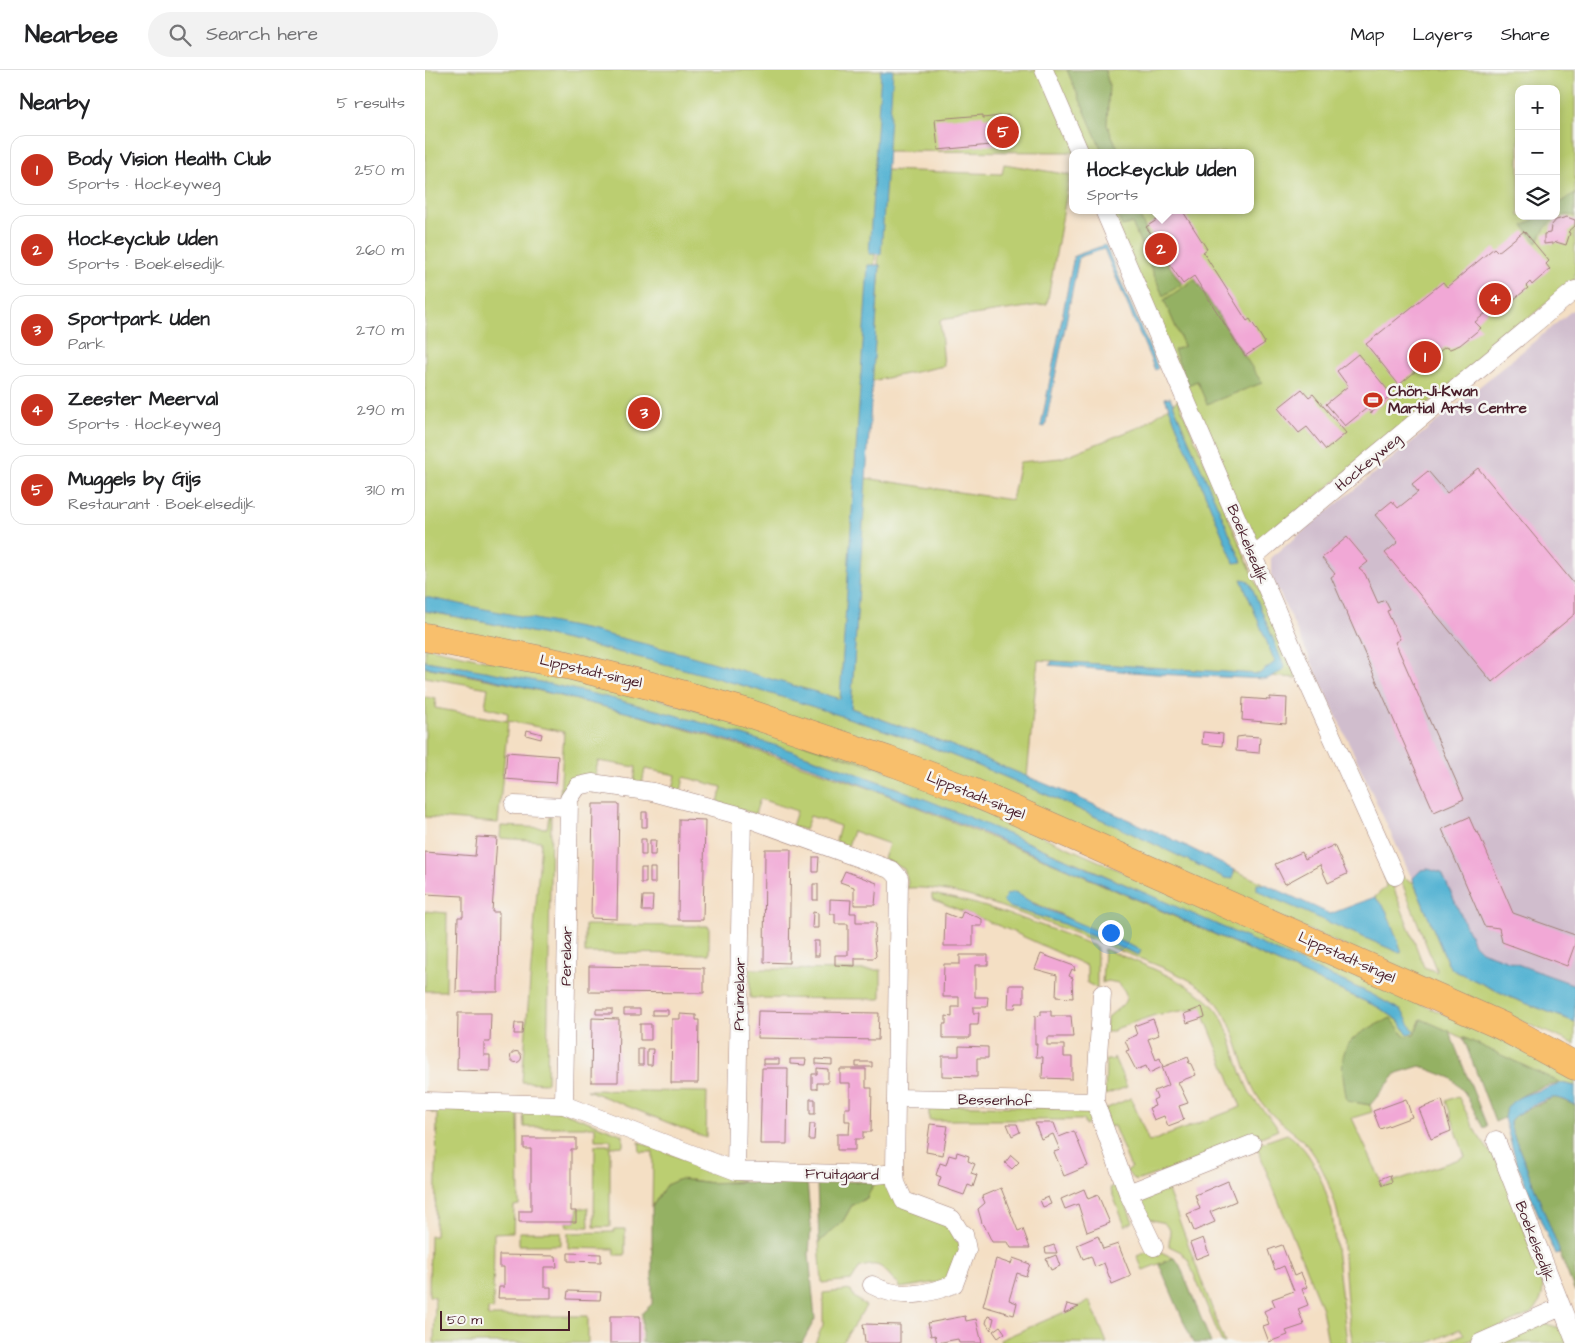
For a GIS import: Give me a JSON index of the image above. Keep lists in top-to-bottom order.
{
  "streets": {
    "main road": ["Lippstadt-singel"],
    "street": [
      "Hockeyweg",
      "Boekelsedijk",
      "Perelaar",
      "Pruimelaar",
      "Bessenhof",
      "Fruitgaard"
    ]
  },
  "crossings": [
    ["Hockeyweg", "Boekelsedijk"],
    ["Perelaar", "Pruimelaar"],
    ["Perelaar", "Fruitgaard"],
    ["Pruimelaar", "Fruitgaard"],
    ["Bessenhof", "Fruitgaard"]
  ],
  "places": {
    "sports": ["Chön-Ji-Kwan Martial Arts Centre"]
  },
  "scale_bar": "50 m",
  "page": {
    "header": "Nearbee",
    "search": "Search here",
    "nav": ["Map", "Layers", "Share"],
    "heading": ["Nearby", "5 results"],
    "map_buttons": ["+", "−"],
    "pins": [
      "5",
      "2",
      "4",
      "1",
      "3"
    ],
    "list": [
      {
        "mark": "1",
        "name": "Body Vision Health Club",
        "note": "Sports · Hockeyweg",
        "value": "250 m"
      },
      {
        "mark": "2",
        "name": "Hockeyclub Uden",
        "note": "Sports · Boekelsedijk",
        "value": "260 m"
      },
      {
        "mark": "3",
        "name": "Sportpark Uden",
        "note": "Park",
        "value": "270 m"
      },
      {
        "mark": "4",
        "name": "Zeester Meerval",
        "note": "Sports · Hockeyweg",
        "value": "290 m"
      },
      {
        "mark": "5",
        "name": "Muggels by Gijs",
        "note": "Restaurant · Boekelsedijk",
        "value": "310 m"
      }
    ],
    "popup": ["Hockeyclub Uden", "Sports"],
    "scale": "50 m"
  }
}
